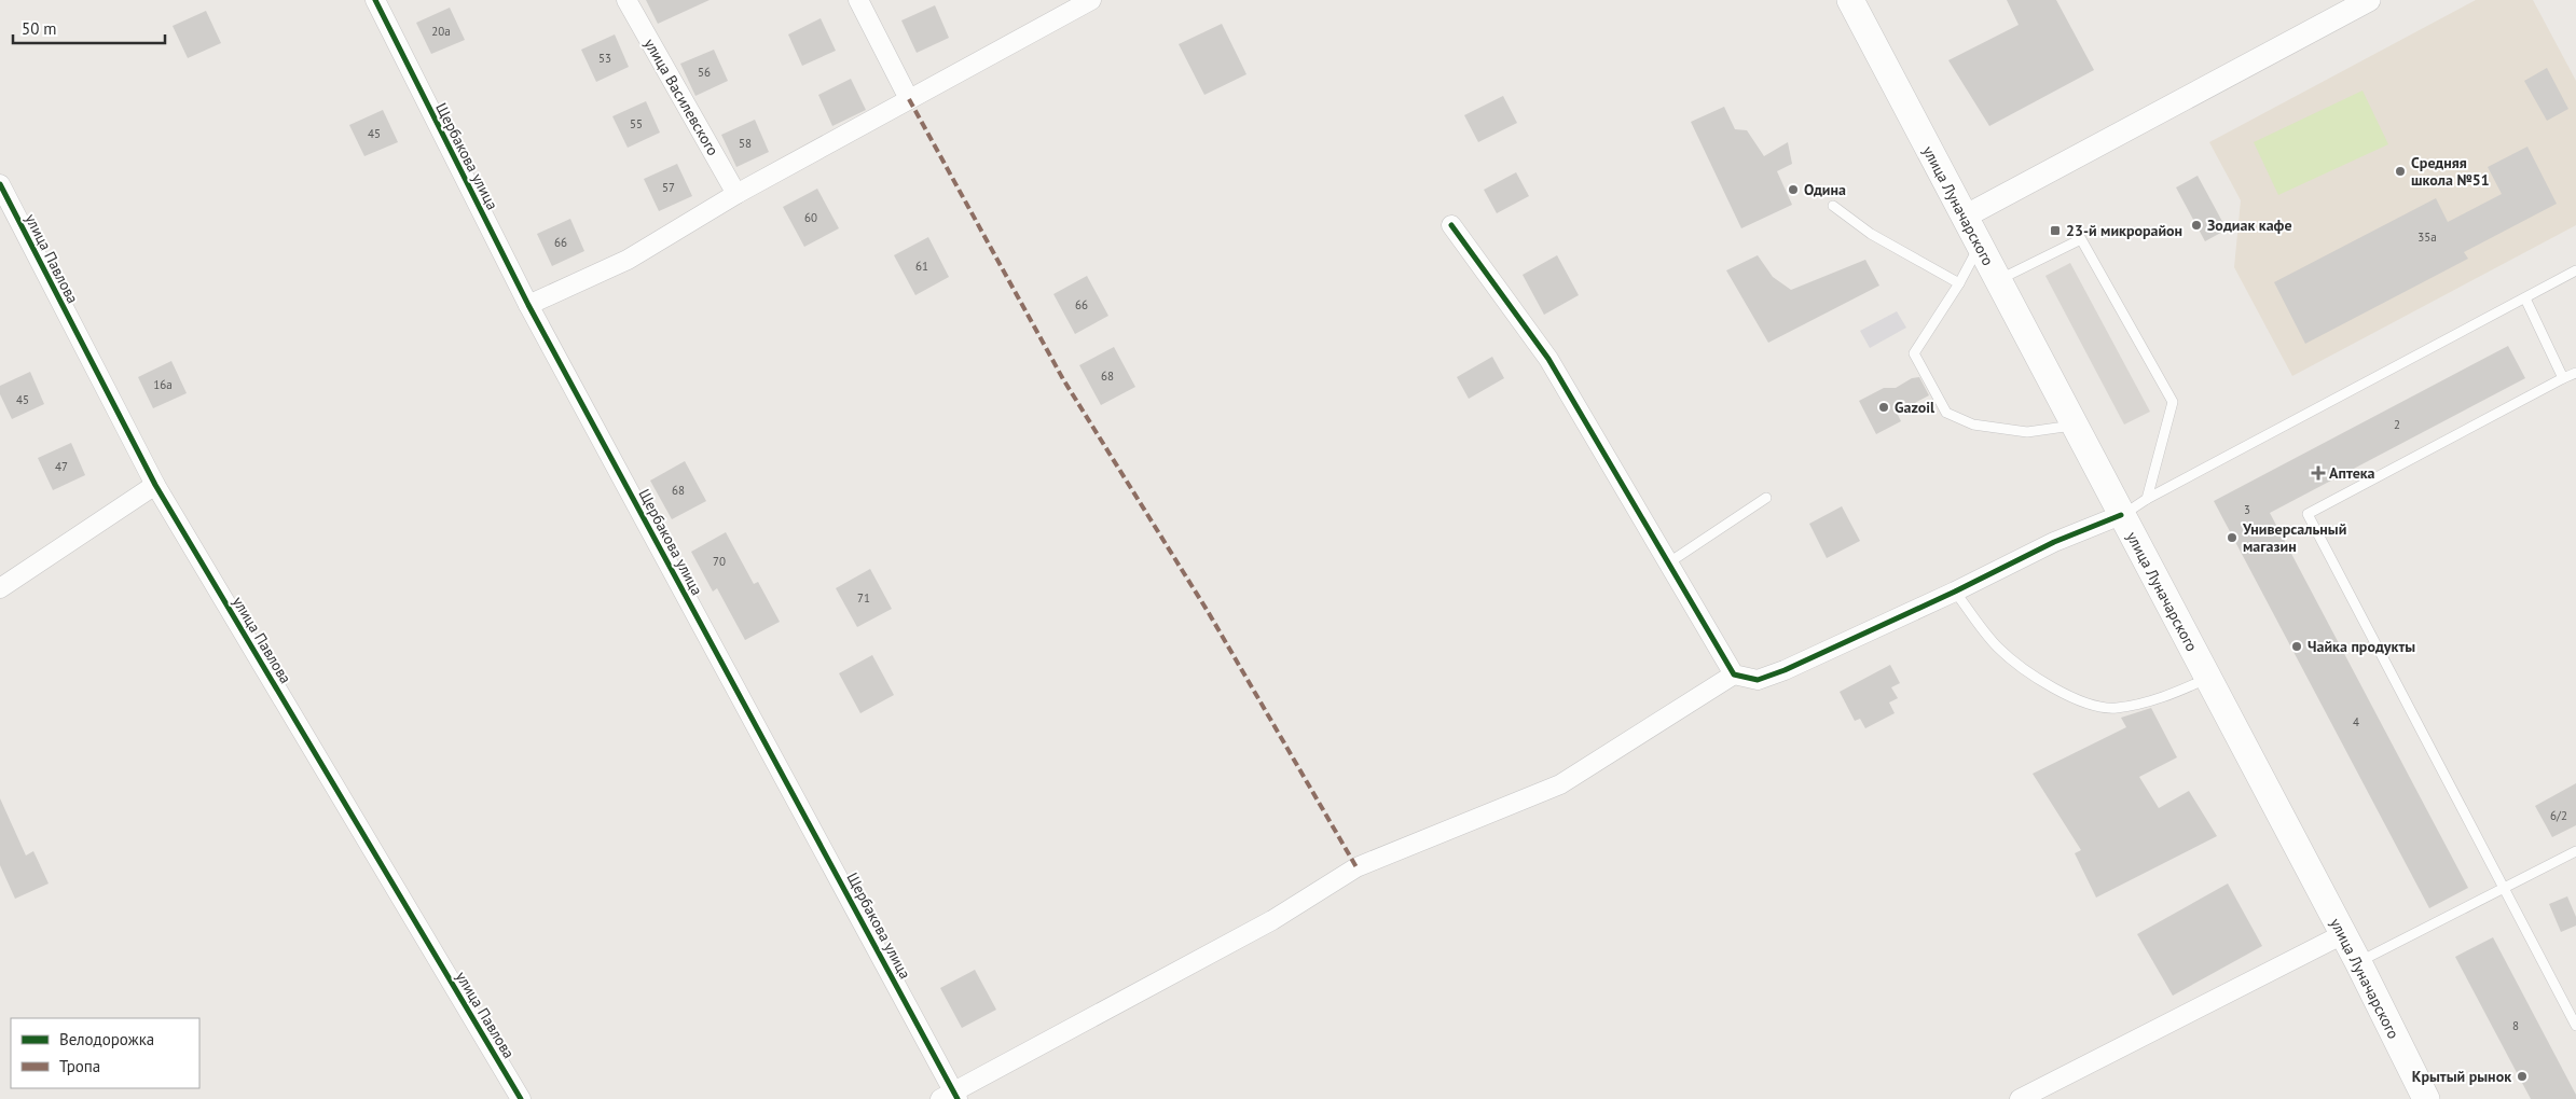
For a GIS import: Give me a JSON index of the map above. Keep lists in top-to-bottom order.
{
  "streets": {
    "main road": ["улица Луначарского"],
    "street": ["улица Василевского", "Щербакова улица", "улица Павлова"]
  },
  "places": {
    "other": [
      "Средняя школа №51",
      "Одина",
      "Зодиак кафе",
      "Gazoil",
      "Универсальный магазин",
      "Чайка продукты",
      "Крытый рынок"
    ],
    "transit": ["23-й микрорайон"],
    "health": ["Аптека"]
  },
  "house_numbers": [
    "20а",
    "53",
    "56",
    "55",
    "45",
    "58",
    "57",
    "60",
    "35а",
    "66",
    "61",
    "66",
    "68",
    "16а",
    "45",
    "2",
    "47",
    "68",
    "3",
    "70",
    "71",
    "4",
    "6/2",
    "8"
  ],
  "legend": ["Велодорожка", "Тропа"],
  "scale_bar": "50 m"
}
